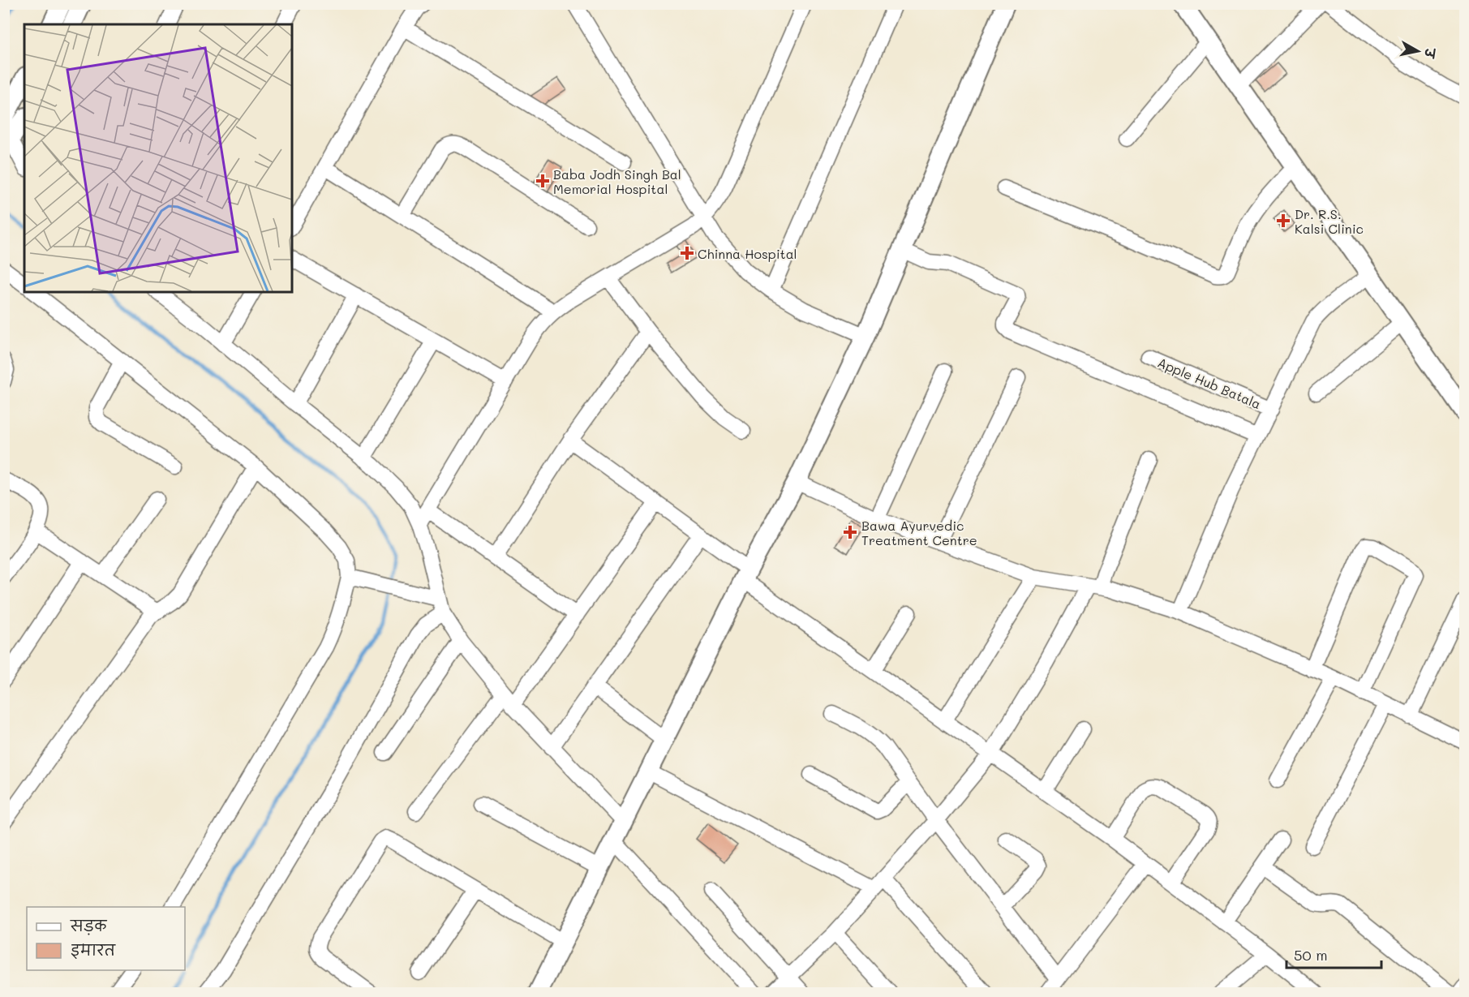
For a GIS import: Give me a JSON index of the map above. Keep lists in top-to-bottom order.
{
  "streets": {
    "street": ["Apple Hub Batala"]
  },
  "places": {
    "health": [
      "Baba Jodh Singh Bal Memorial Hospital",
      "Dr. R.S. Kalsi Clinic",
      "Chinna Hospital",
      "Bawa Ayurvedic Treatment Centre"
    ]
  },
  "legend": ["सड़क", "इमारत"],
  "scale_bar": "50 m",
  "north": "right"
}
